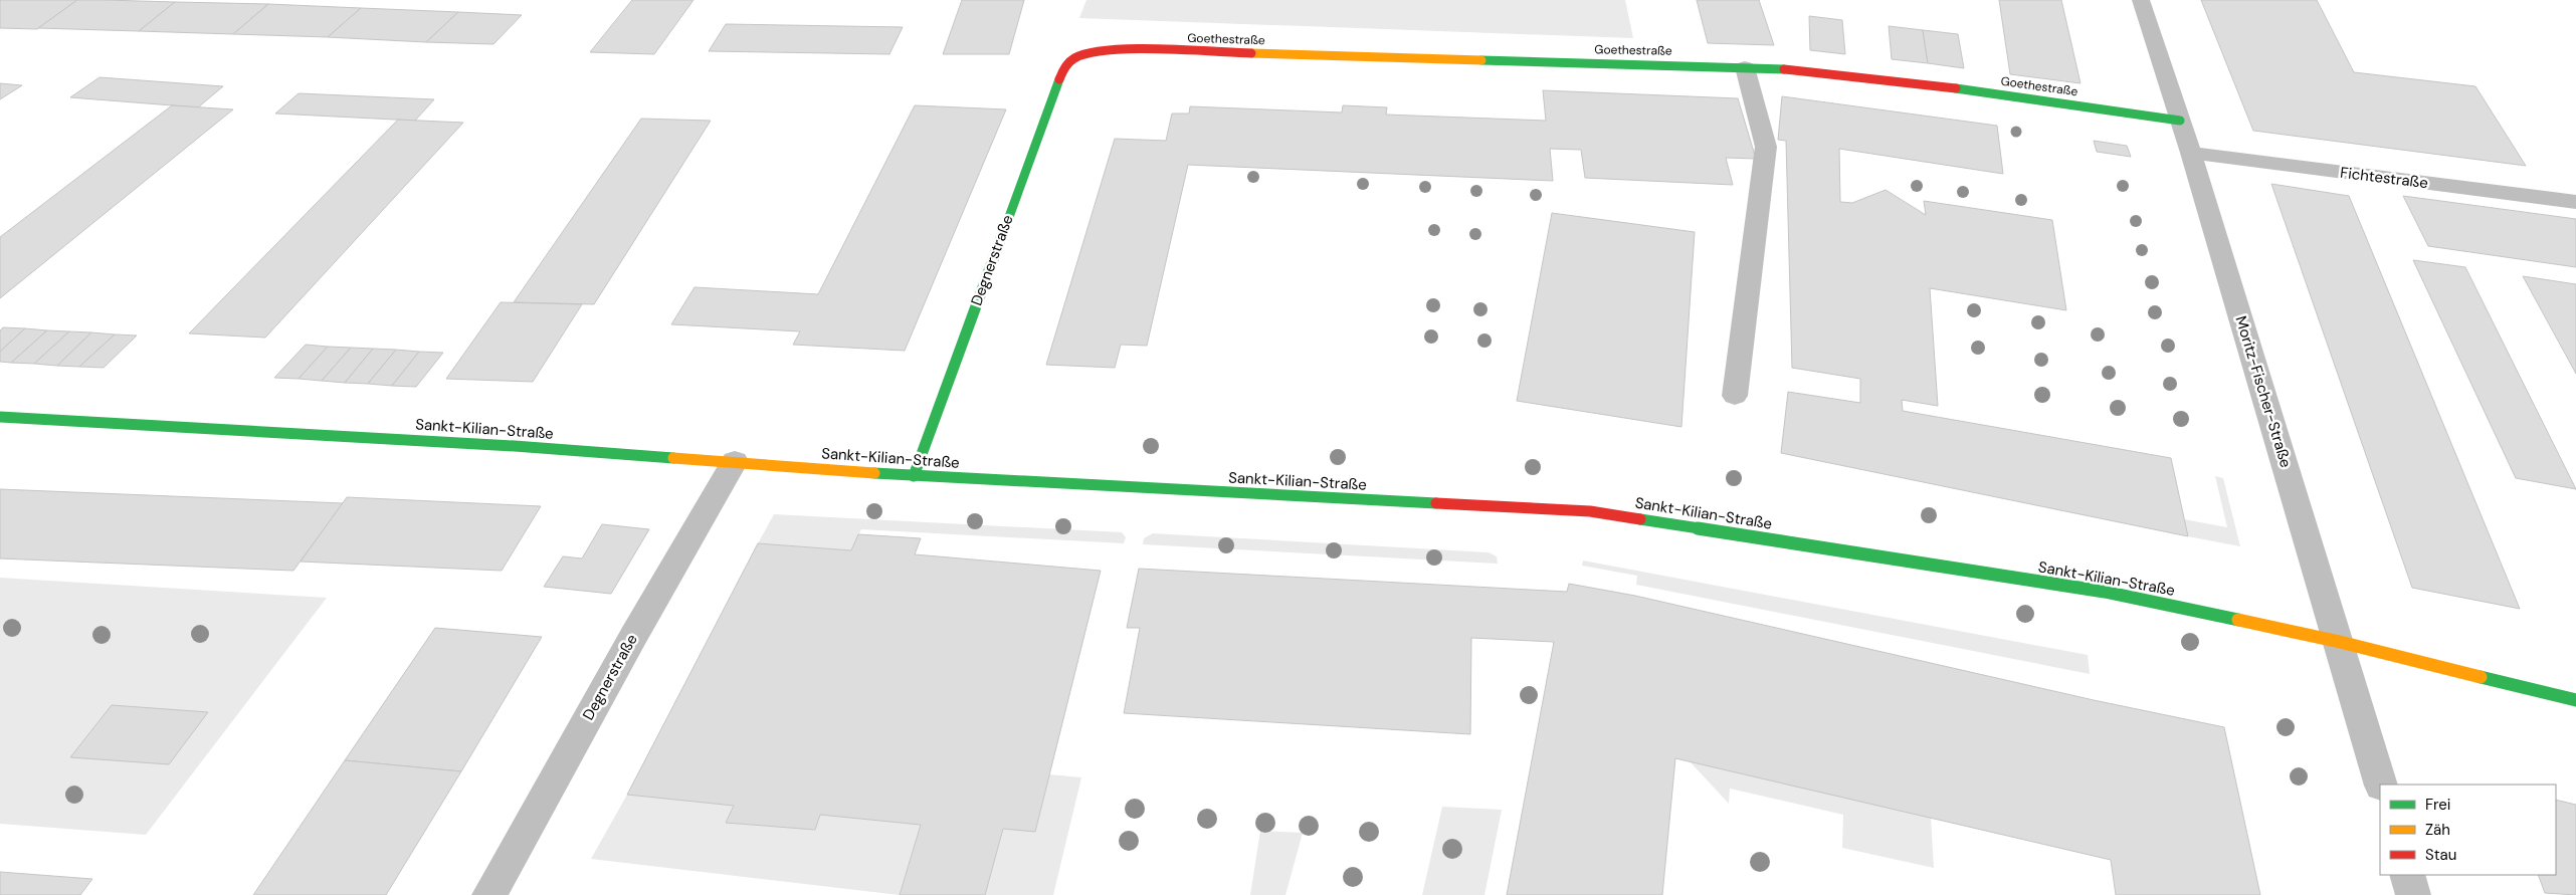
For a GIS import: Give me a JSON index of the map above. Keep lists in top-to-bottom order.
{
  "streets": {
    "street": [
      "Goethestraße",
      "Fichtestraße",
      "Degnerstraße",
      "Moritz-Fischer-Straße",
      "Sankt-Kilian-Straße"
    ]
  },
  "crossings": [
    ["Goethestraße", "Degnerstraße"],
    ["Goethestraße", "Moritz-Fischer-Straße"],
    ["Fichtestraße", "Moritz-Fischer-Straße"],
    ["Degnerstraße", "Sankt-Kilian-Straße"],
    ["Moritz-Fischer-Straße", "Sankt-Kilian-Straße"]
  ],
  "legend": ["Frei", "Zäh", "Stau"]
}
